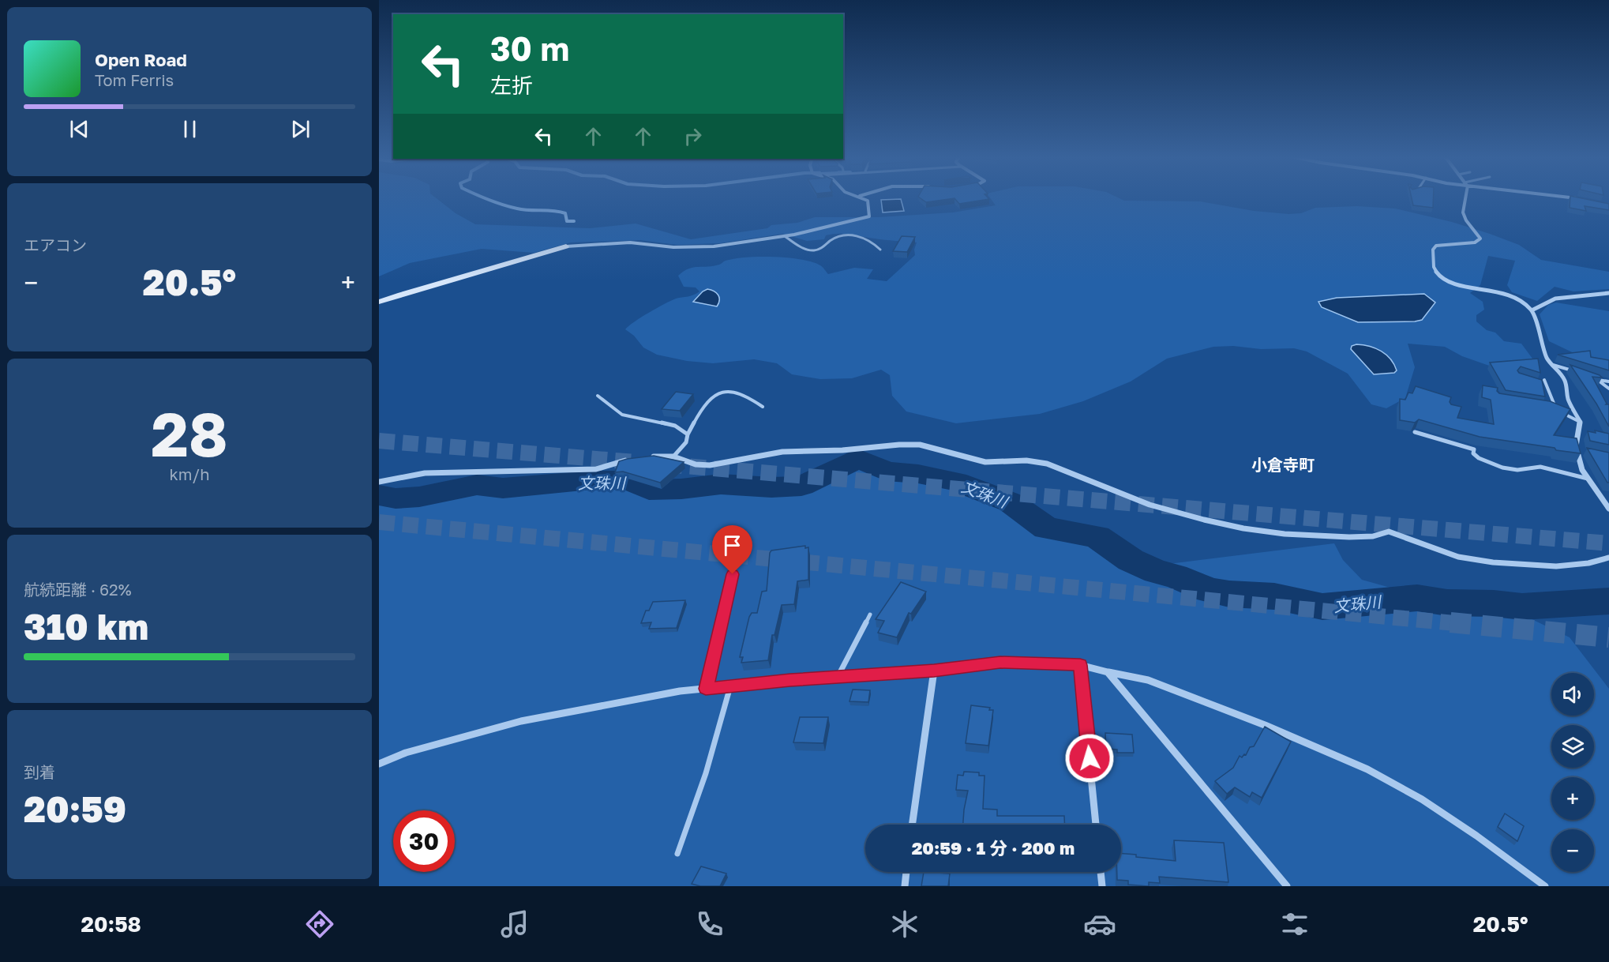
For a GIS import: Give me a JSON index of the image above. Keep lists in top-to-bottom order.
{
  "districts": ["小倉寺町"],
  "water": ["文珠川"],
  "page": {
    "turn": ["30 m", "左折"],
    "song": ["Open Road", "Tom Ferris"],
    "tile": [
      "エアコン",
      ["28", "km/h"],
      ["航続距離 · 62%", "310 km"],
      ["到着", "20:59"]
    ],
    "heat": ["−", "20.5°", "+"],
    "map_buttons": ["+", "−"],
    "limit": "30",
    "trip": "20:59 · 1 分 · 200 m",
    "tabs": ["20:58", "20.5°"]
  }
}
